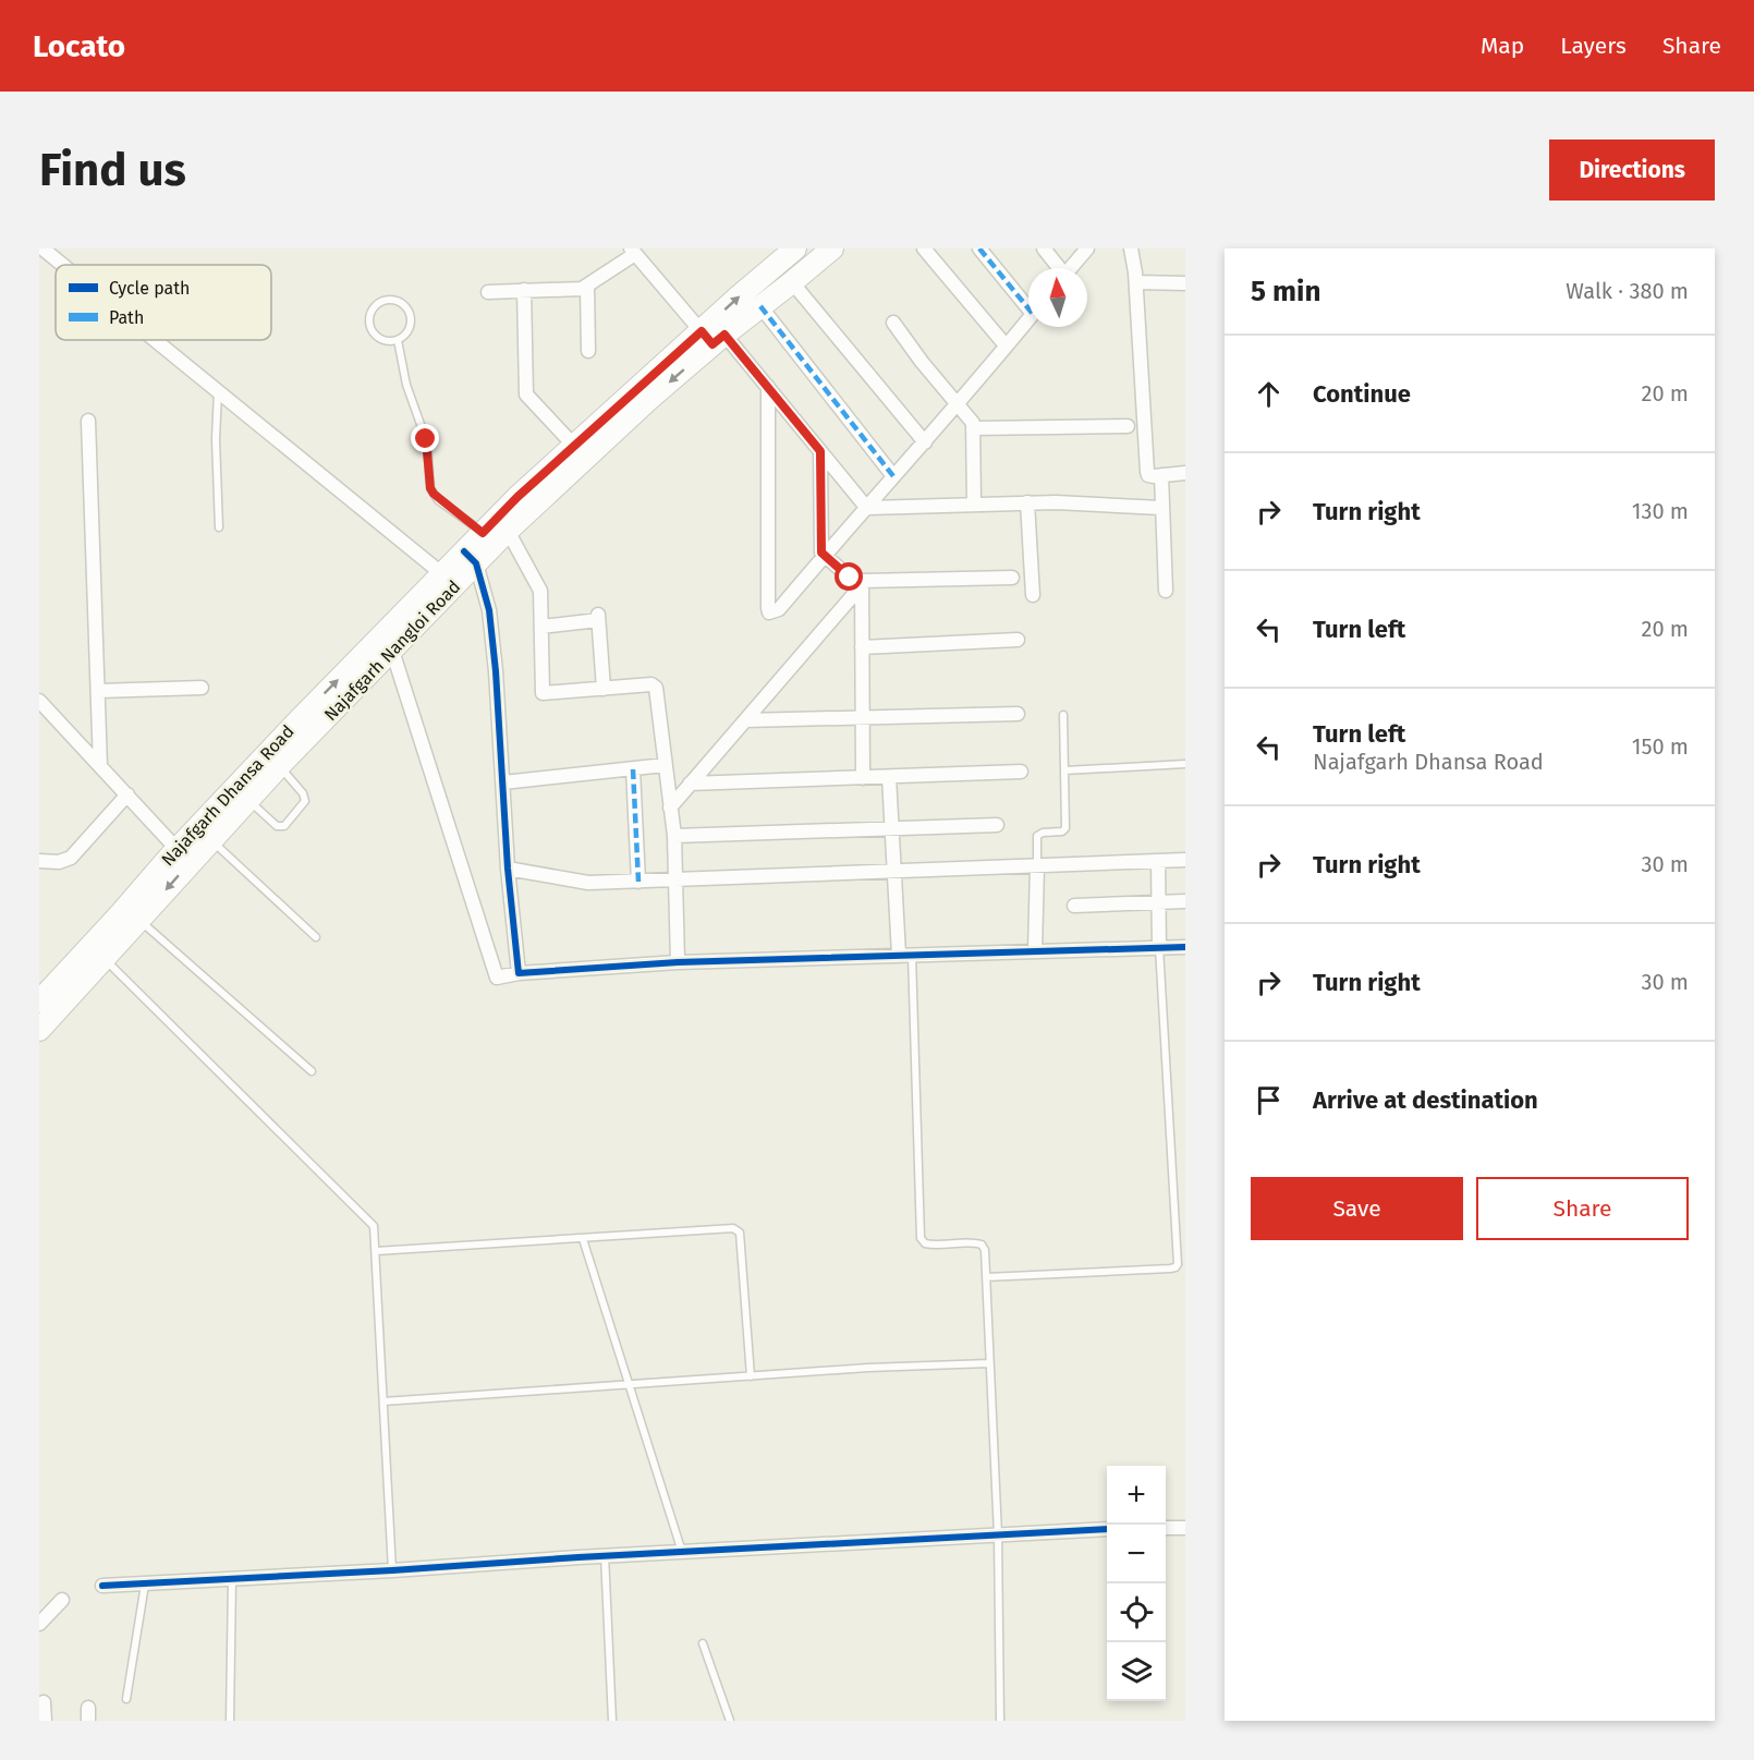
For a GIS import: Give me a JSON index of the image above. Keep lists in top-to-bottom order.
{
  "streets": {
    "main road": ["Najafgarh Nangloi Road", "Najafgarh Dhansa Road"]
  },
  "crossings": [
    ["Najafgarh Nangloi Road", "Najafgarh Dhansa Road"]
  ],
  "one_way": ["Najafgarh Dhansa Road"],
  "legend": ["Cycle path", "Path"],
  "north": "top",
  "page": {
    "header": "Locato",
    "nav": ["Map", "Layers", "Share"],
    "buttons": [
      "Directions",
      ["Save", "Share"]
    ],
    "title": "Find us",
    "heading": ["5 min", "Walk · 380 m"],
    "list": [
      ["Continue", "20 m"],
      ["Turn right", "130 m"],
      ["Turn left", "20 m"],
      ["Turn left", "Najafgarh Dhansa Road", "150 m"],
      ["Turn right", "30 m"],
      ["Turn right", "30 m"],
      "Arrive at destination"
    ],
    "map_buttons": ["+", "−"]
  }
}
